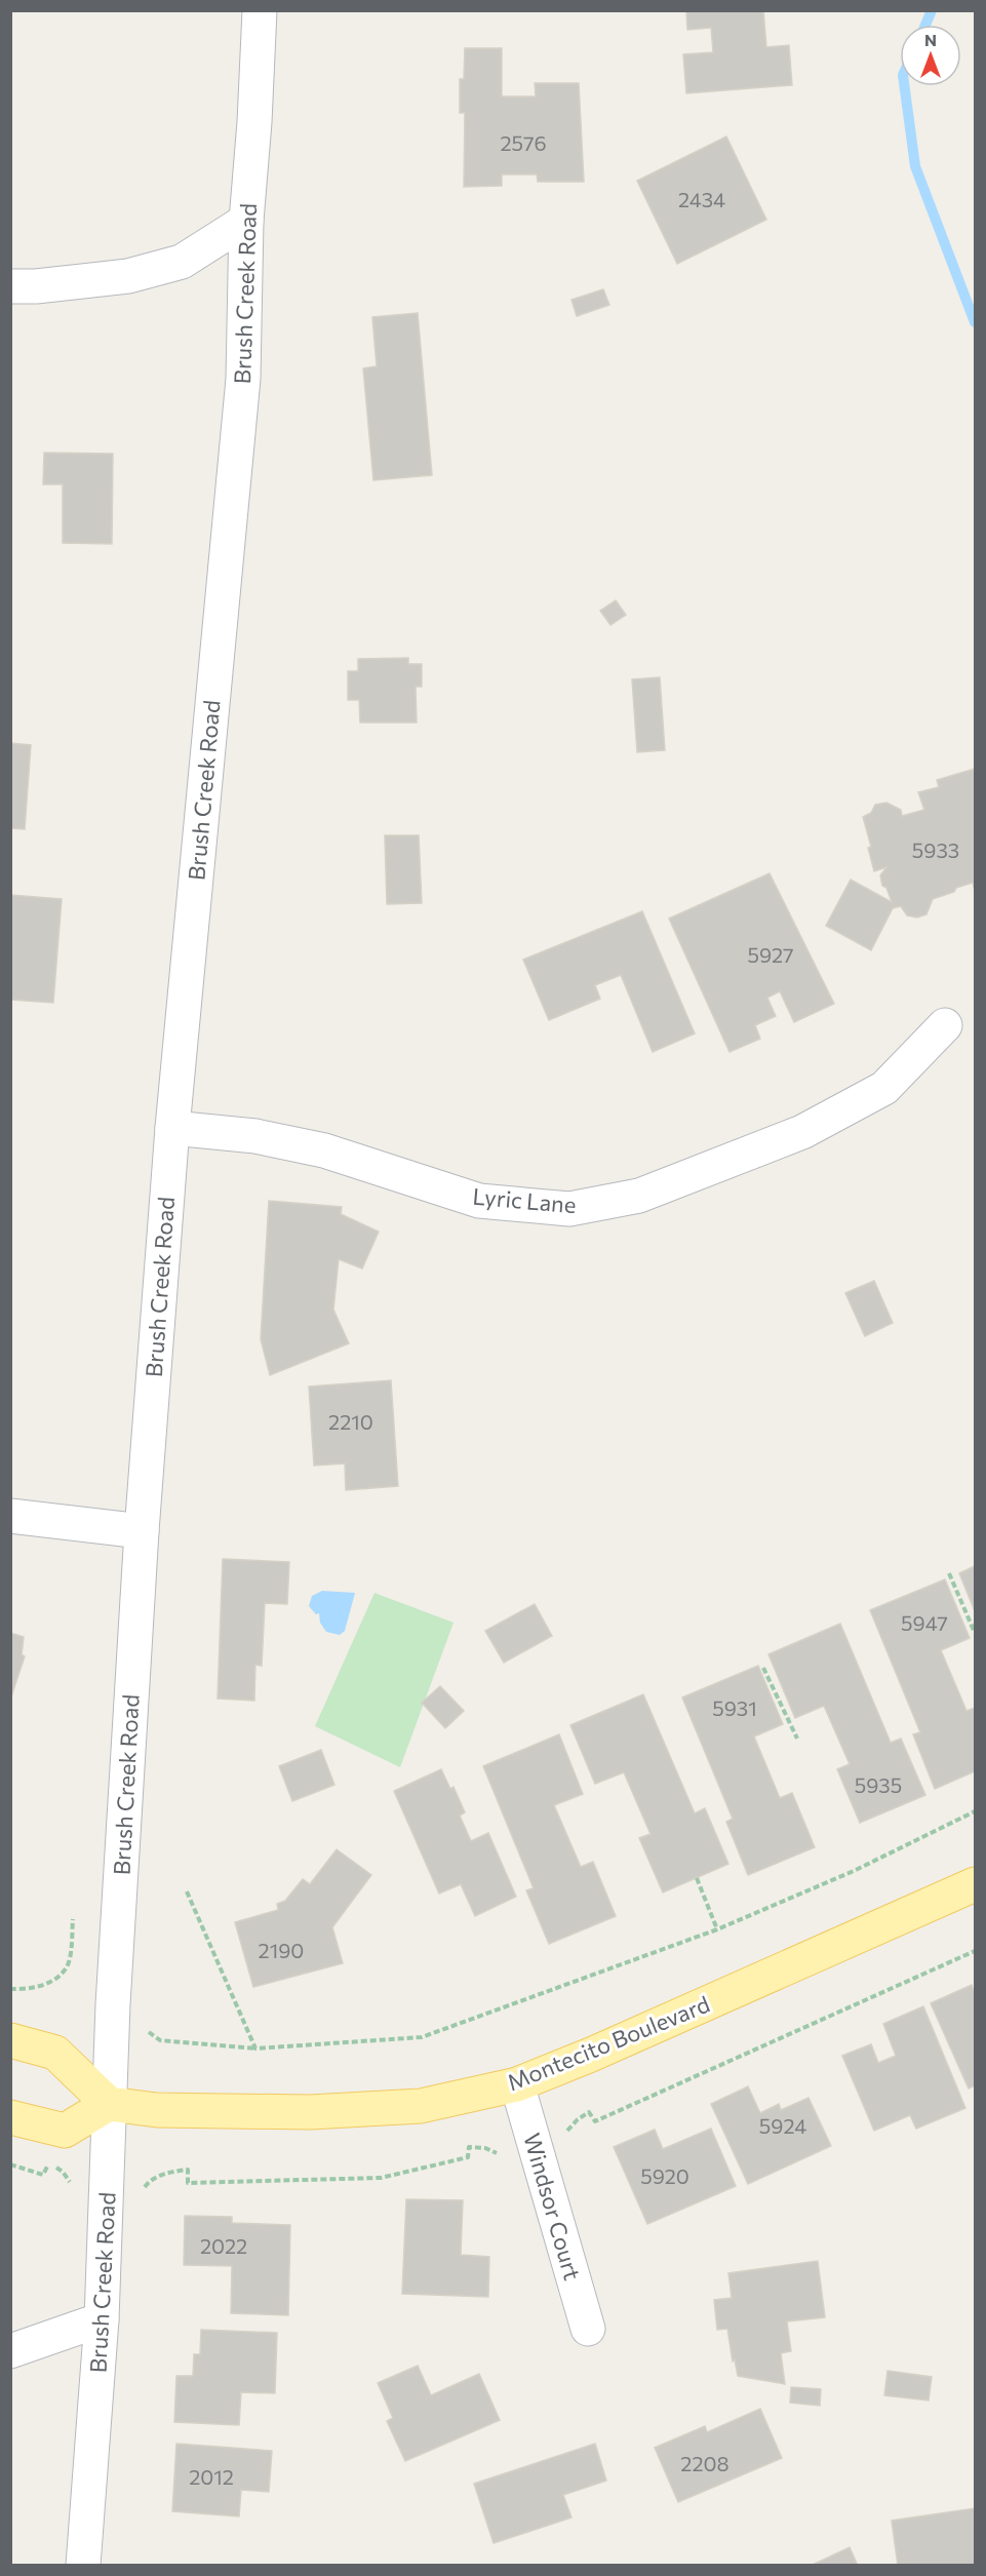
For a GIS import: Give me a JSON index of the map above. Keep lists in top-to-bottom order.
{
  "streets": {
    "main road": ["Montecito Boulevard"],
    "street": ["Brush Creek Road", "Lyric Lane", "Windsor Court"]
  },
  "crossings": [
    ["Brush Creek Road", "Lyric Lane"],
    ["Brush Creek Road", "Montecito Boulevard"],
    ["Montecito Boulevard", "Windsor Court"]
  ],
  "house_numbers": [
    "2576",
    "2434",
    "5933",
    "5927",
    "2210",
    "5947",
    "5931",
    "5935",
    "2190",
    "5924",
    "5920",
    "2022",
    "2208",
    "2012"
  ],
  "north": "top"
}
